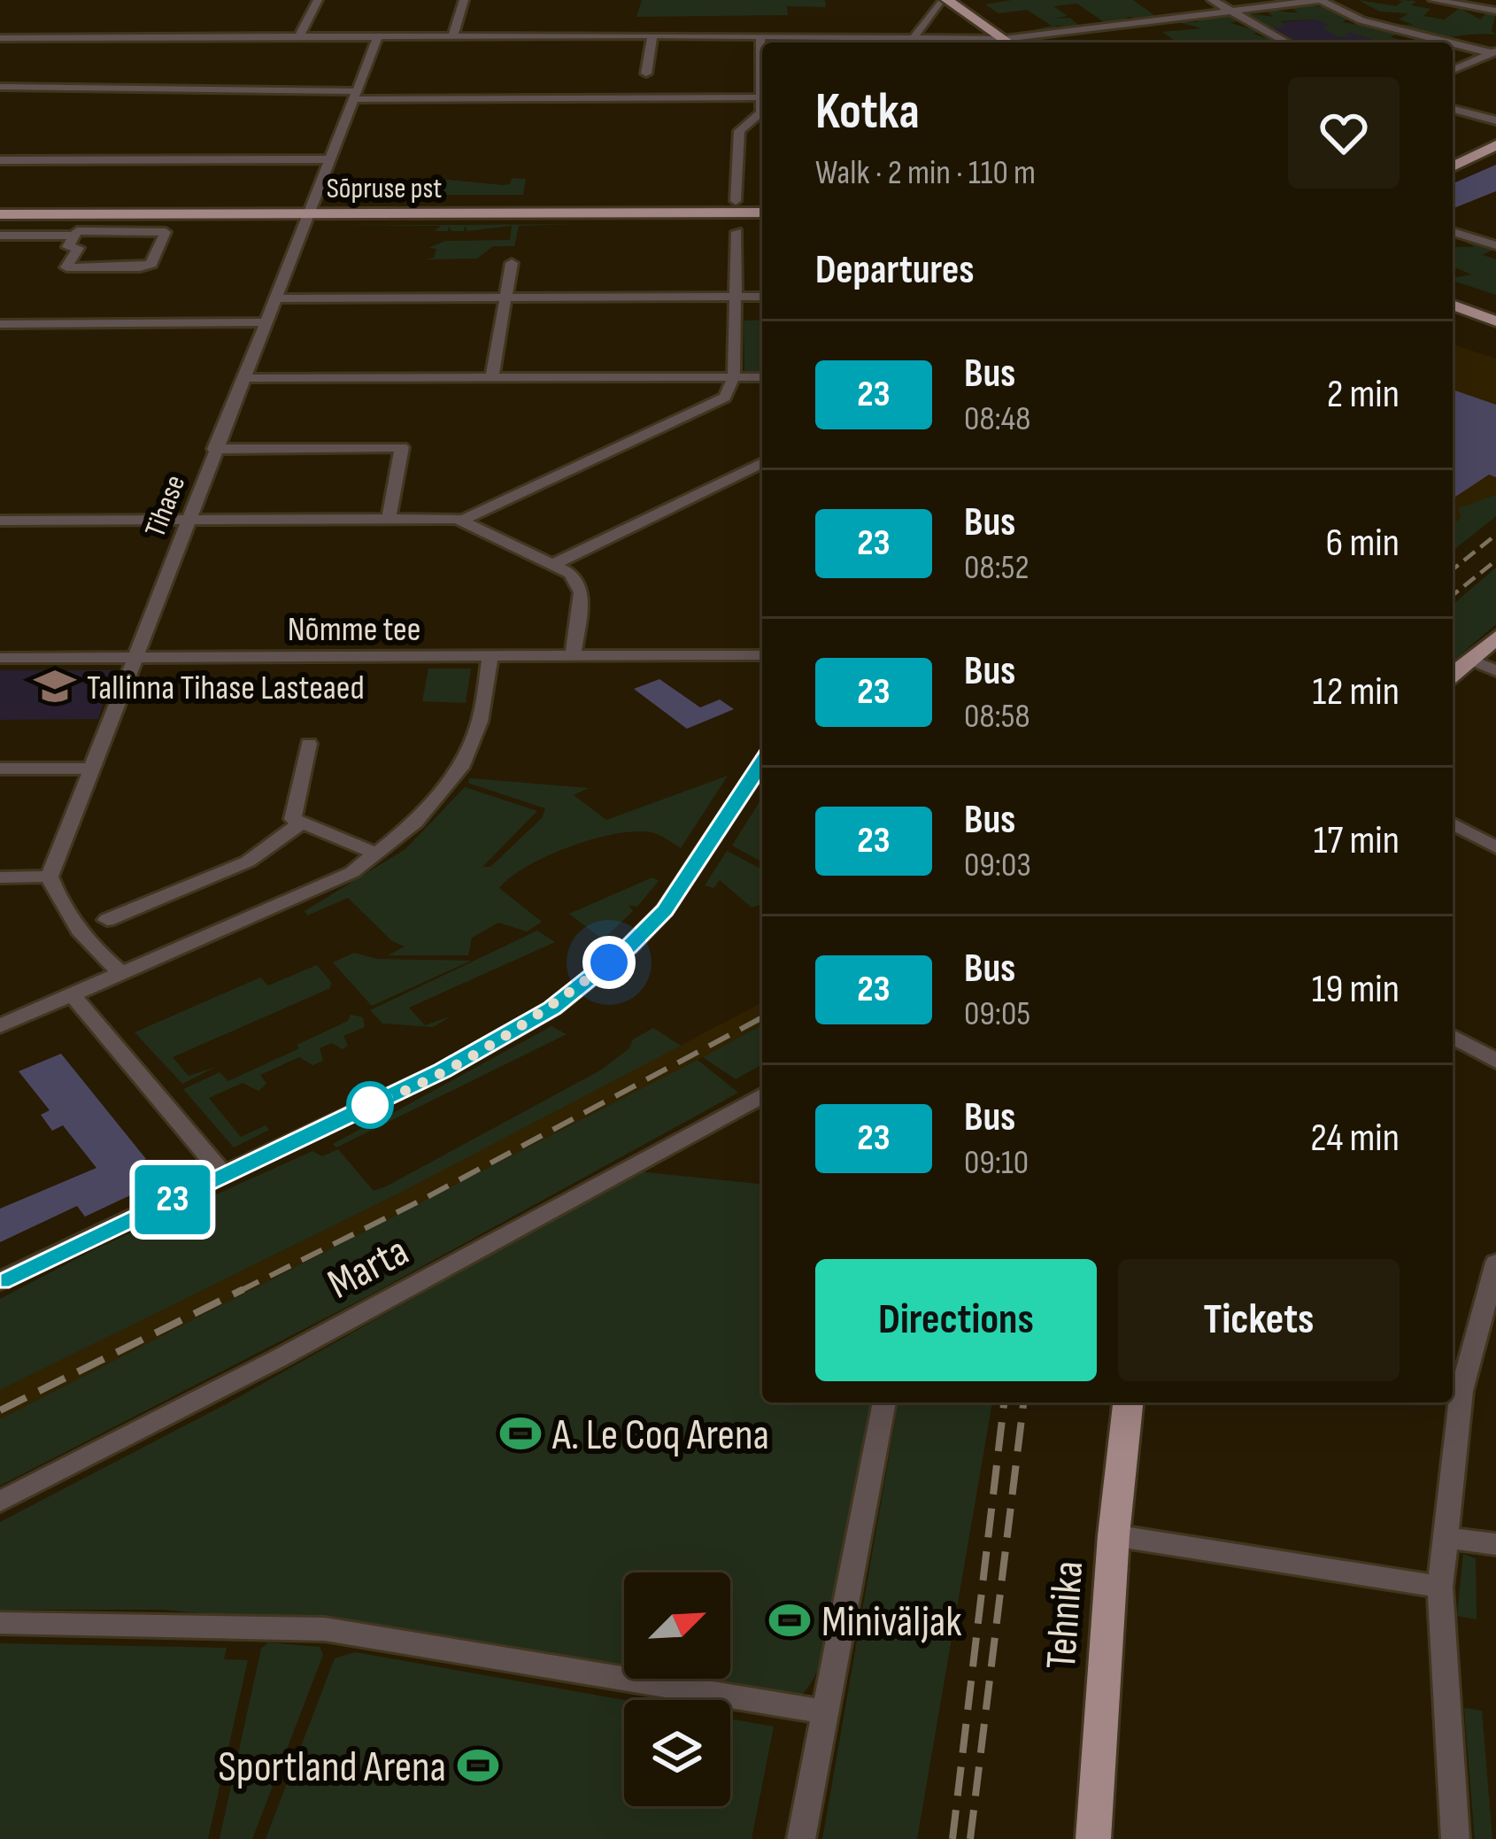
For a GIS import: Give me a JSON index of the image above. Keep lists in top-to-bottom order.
{
  "streets": {
    "main road": ["Sõpruse pst", "Tehnika"],
    "street": ["Tihase", "Nõmme tee", "Marta"]
  },
  "crossings": [
    ["Sõpruse pst", "Tihase"],
    ["Tihase", "Nõmme tee"]
  ],
  "places": {
    "school or university": ["Tallinna Tihase Lasteaed"],
    "sports": ["A. Le Coq Arena", "Miniväljak", "Sportland Arena"]
  },
  "lines": ["bus line 23"],
  "north": "top right",
  "page": {
    "on_map": "23",
    "heading": [
      ["Kotka", "Walk · 2 min · 110 m"],
      "Departures"
    ],
    "list": [
      {
        "mark": "23",
        "name": "Bus",
        "note": "08:48",
        "value": "2 min"
      },
      {
        "mark": "23",
        "name": "Bus",
        "note": "08:52",
        "value": "6 min"
      },
      {
        "mark": "23",
        "name": "Bus",
        "note": "08:58",
        "value": "12 min"
      },
      {
        "mark": "23",
        "name": "Bus",
        "note": "09:03",
        "value": "17 min"
      },
      {
        "mark": "23",
        "name": "Bus",
        "note": "09:05",
        "value": "19 min"
      },
      {
        "mark": "23",
        "name": "Bus",
        "note": "09:10",
        "value": "24 min"
      }
    ],
    "buttons": ["Directions", "Tickets"]
  }
}
